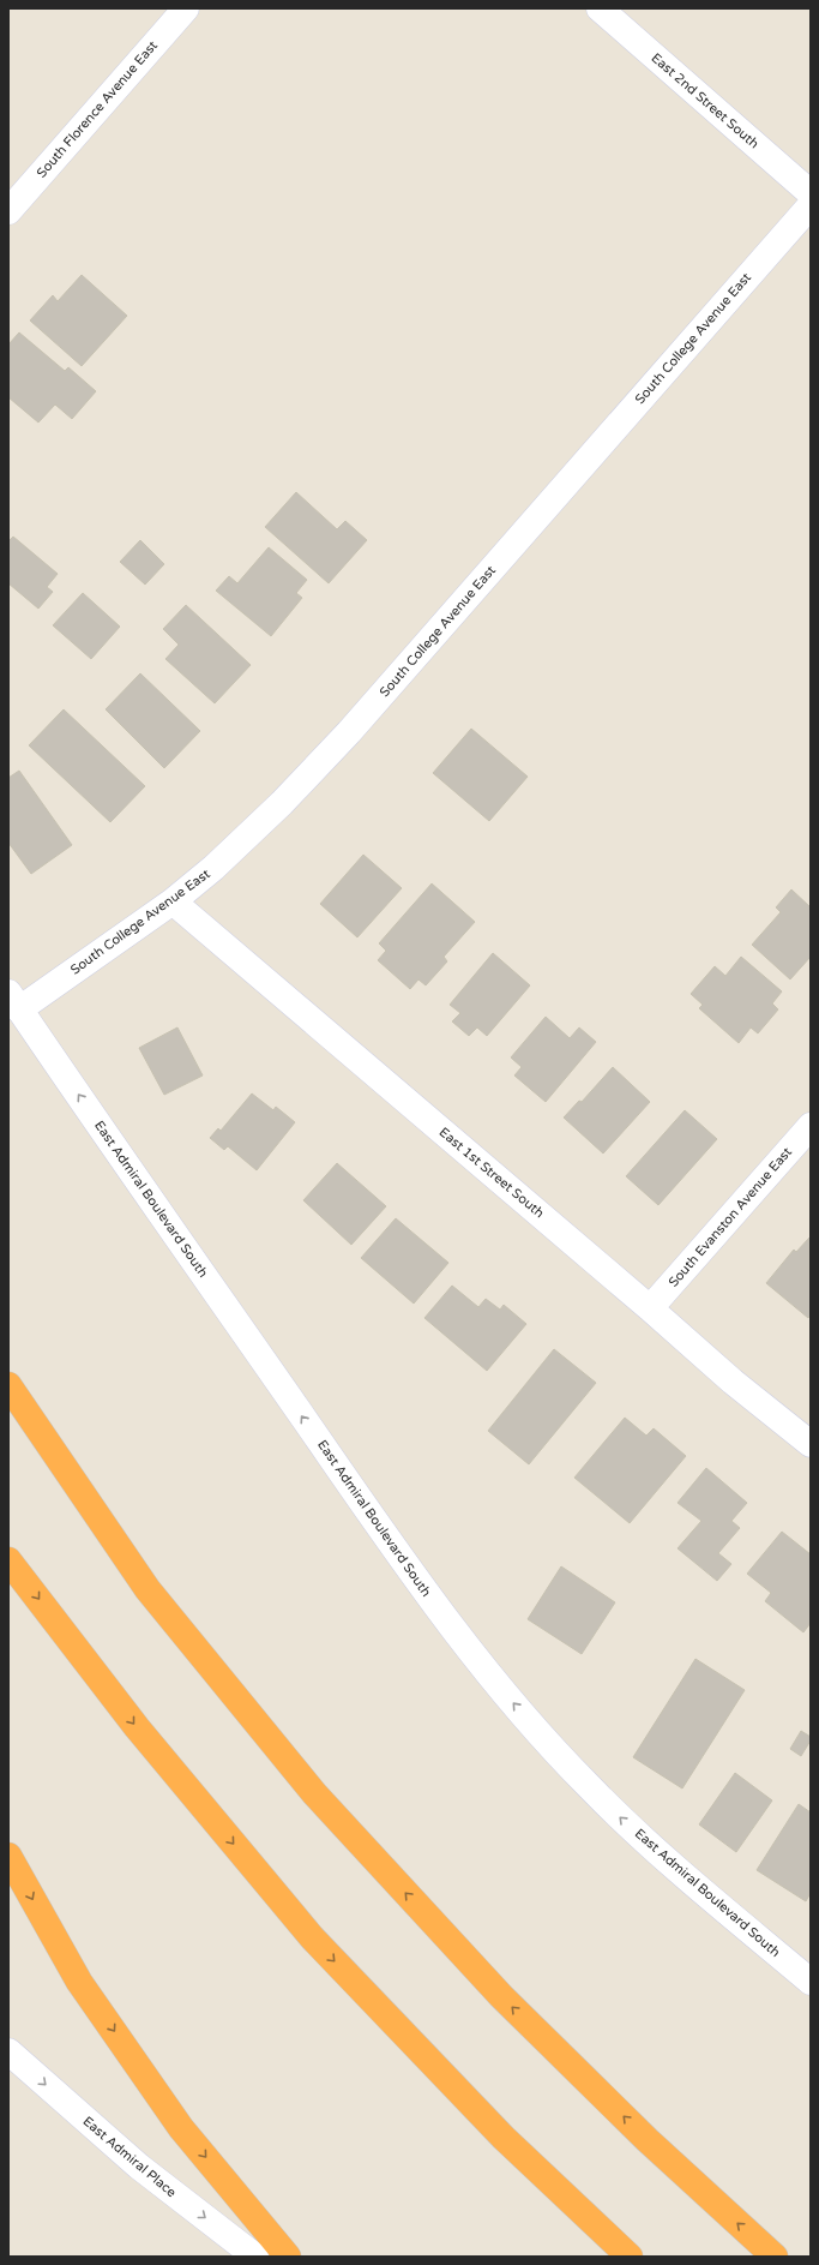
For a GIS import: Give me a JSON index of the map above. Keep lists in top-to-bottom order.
{
  "streets": {
    "street": [
      "East 2nd Street South",
      "South Florence Avenue East",
      "South College Avenue East",
      "East 1st Street South",
      "East Admiral Boulevard South",
      "South Evanston Avenue East",
      "East Admiral Place"
    ]
  },
  "crossings": [
    ["South College Avenue East", "East 1st Street South"],
    ["South College Avenue East", "East Admiral Boulevard South"],
    ["East 1st Street South", "South Evanston Avenue East"]
  ],
  "one_way": ["East Admiral Boulevard South", "East Admiral Place"]
}
